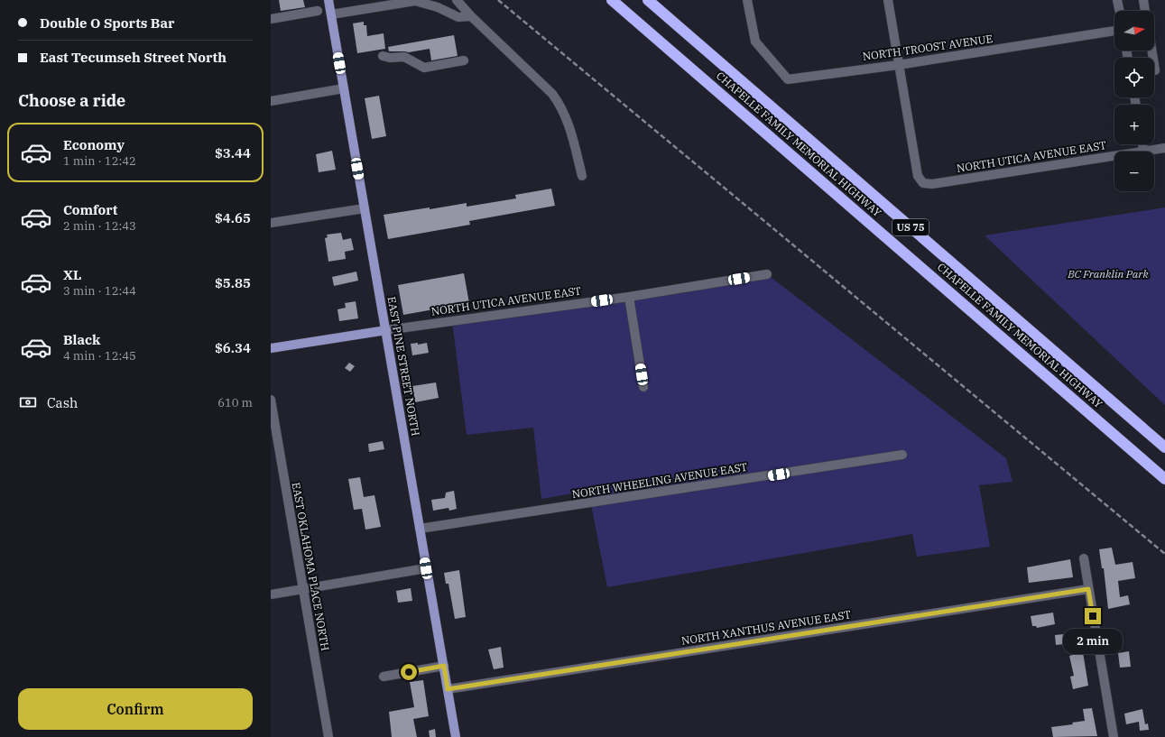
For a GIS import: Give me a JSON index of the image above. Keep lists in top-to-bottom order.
{
  "streets": {
    "highway": ["CHAPELLE FAMILY MEMORIAL HIGHWAY", "US 75"],
    "main road": ["NORTH UTICA AVENUE EAST", "EAST PINE STREET NORTH"],
    "street": [
      "NORTH TROOST AVENUE",
      "NORTH WHEELING AVENUE EAST",
      "EAST OKLAHOMA PLACE NORTH",
      "NORTH XANTHUS AVENUE EAST"
    ]
  },
  "crossings": [
    ["NORTH TROOST AVENUE", "NORTH UTICA AVENUE EAST"],
    ["NORTH UTICA AVENUE EAST", "EAST PINE STREET NORTH"],
    ["EAST PINE STREET NORTH", "NORTH WHEELING AVENUE EAST"],
    ["EAST PINE STREET NORTH", "NORTH XANTHUS AVENUE EAST"]
  ],
  "parks": ["BC Franklin Park"],
  "north": "right",
  "page": {
    "banner": ["Double O Sports Bar", "East Tecumseh Street North"],
    "map_buttons": ["+", "−"],
    "heading": "Choose a ride",
    "list": [
      {
        "name": "Economy",
        "note": "1 min · 12:42",
        "value": "$3.44"
      },
      {
        "name": "Comfort",
        "note": "2 min · 12:43",
        "value": "$4.65"
      },
      {
        "name": "XL",
        "note": "3 min · 12:44",
        "value": "$5.85"
      },
      {
        "name": "Black",
        "note": "4 min · 12:45",
        "value": "$6.34"
      }
    ],
    "pay": ["Cash", "610 m"],
    "bubble": "2 min",
    "buttons": "Confirm"
  }
}
